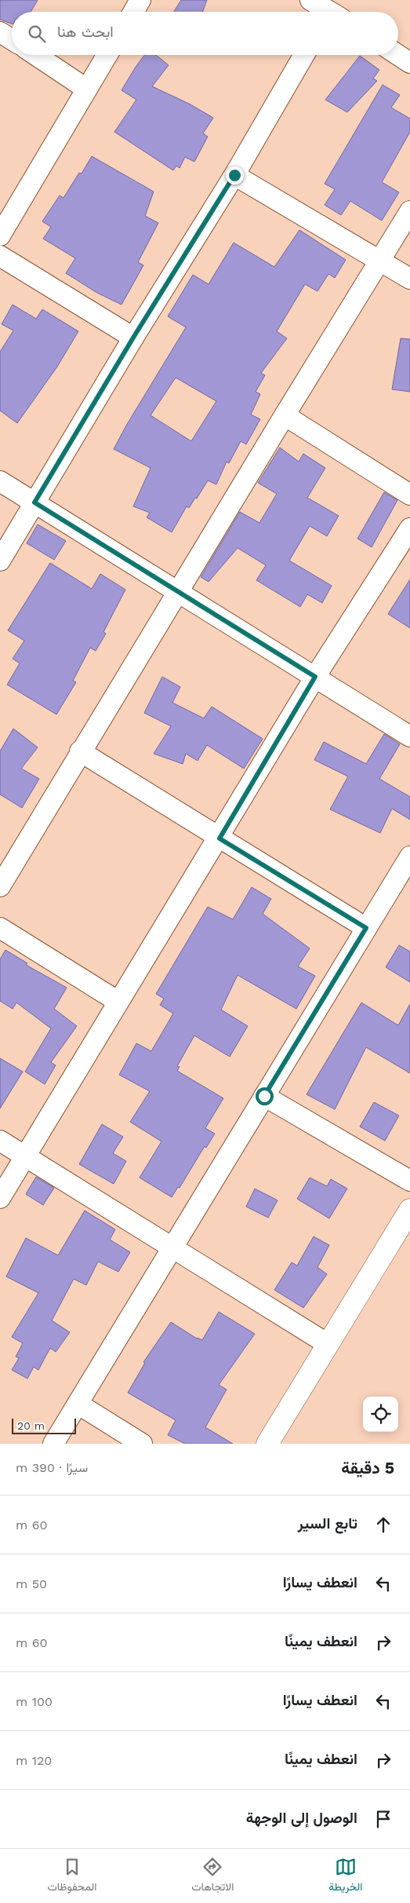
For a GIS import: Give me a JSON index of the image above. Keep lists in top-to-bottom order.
{
  "scale_bar": "20 m",
  "page": {
    "search": "ابحث هنا",
    "scale": "20 m",
    "heading": ["5 دقيقة", "سيرًا · 390 m"],
    "list": [
      ["تابع السير", "60 m"],
      ["انعطف يسارًا", "50 m"],
      ["انعطف يمينًا", "60 m"],
      ["انعطف يسارًا", "100 m"],
      ["انعطف يمينًا", "120 m"],
      "الوصول إلى الوجهة"
    ],
    "nav": ["الخريطة", "الاتجاهات", "المحفوظات"]
  }
}
